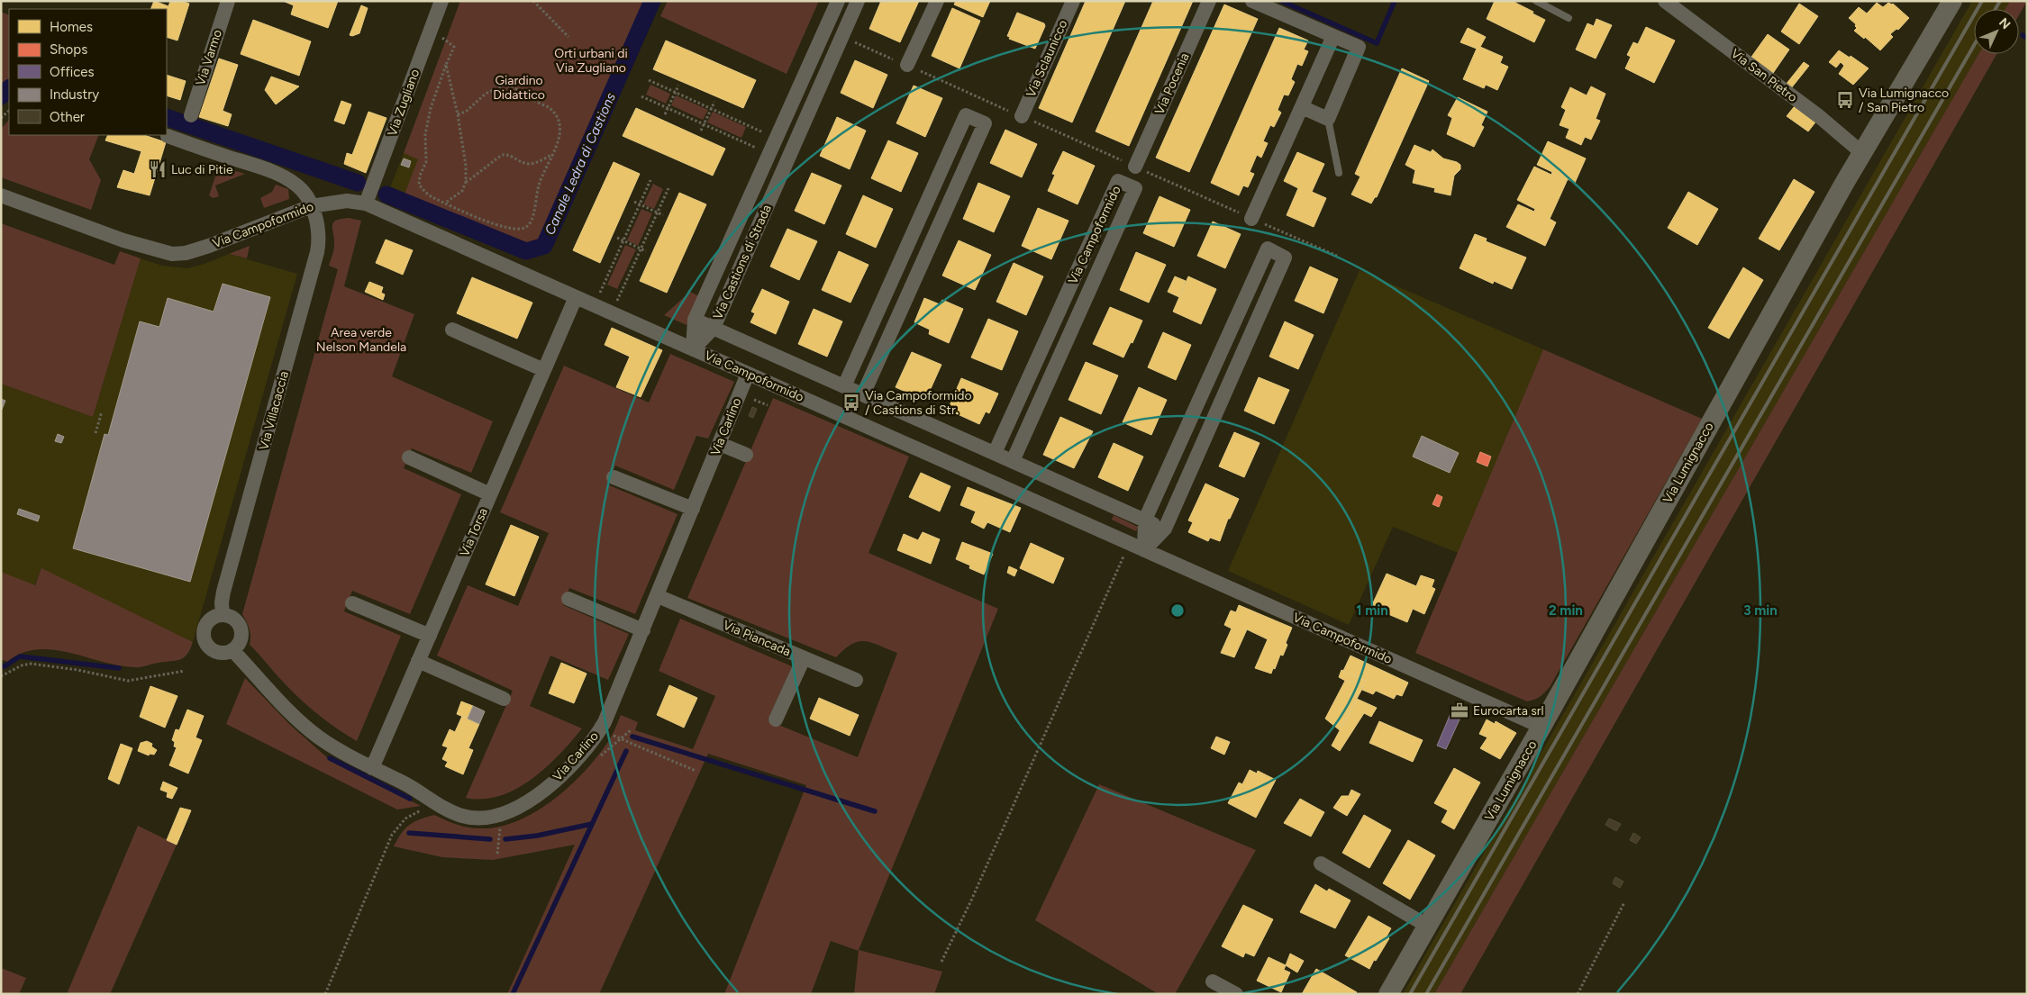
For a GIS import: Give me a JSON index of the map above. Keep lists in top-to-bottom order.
{
  "streets": {
    "main road": ["Via Lumignacco"],
    "street": [
      "Via Varmo",
      "Via Sclaunicco",
      "Via San Pietro",
      "Via Pocenia",
      "Via Zugliano",
      "Via Campoformido",
      "Via Castions di Strada",
      "Via Villacaccia",
      "Via Carlino",
      "Via Torsa",
      "Via Piancada"
    ]
  },
  "crossings": [
    ["Via San Pietro", "Via Lumignacco"],
    ["Via Zugliano", "Via Campoformido"],
    ["Via Campoformido", "Via Castions di Strada"],
    ["Via Campoformido", "Via Villacaccia"],
    ["Via Campoformido", "Via Carlino"],
    ["Via Campoformido", "Via Lumignacco"],
    ["Via Campoformido", "Via Torsa"],
    ["Via Villacaccia", "Via Carlino"],
    ["Via Carlino", "Via Torsa"],
    ["Via Carlino", "Via Piancada"]
  ],
  "water": ["Canale Ledra di Castions"],
  "parks": ["Orti urbani di Via Zugliano", "Giardino Didattico", "Area verde Nelson Mandela"],
  "places": {
    "bus stop": ["Via Lumignacco / San Pietro", "Via Campoformido / Castions di Str."],
    "restaurant": ["Luc di Pitie"],
    "office": ["Eurocarta srl"]
  },
  "legend": [
    "Homes",
    "Shops",
    "Offices",
    "Industry",
    "Other"
  ],
  "north": "top right",
  "rings": ["1 min", "2 min", "3 min"]
}
